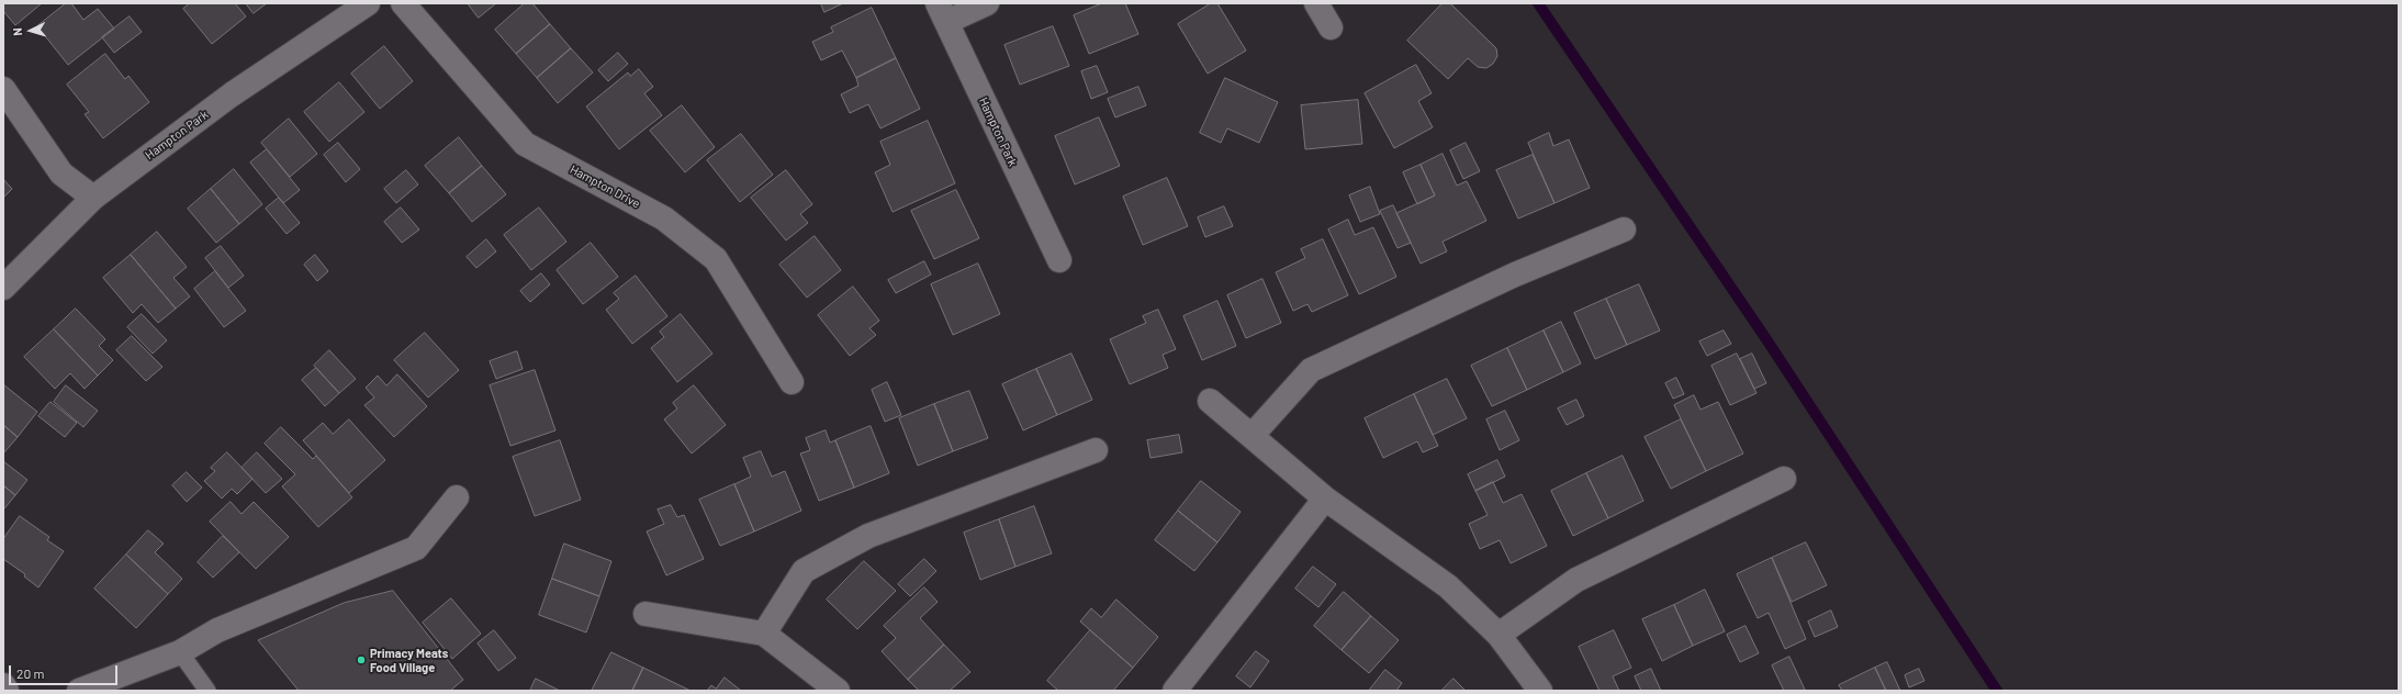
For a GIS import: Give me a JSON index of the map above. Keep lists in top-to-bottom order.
{
  "streets": {
    "street": ["Hampton Park", "Hampton Drive"]
  },
  "places": ["Primacy Meats Food Village"],
  "scale_bar": "20 m",
  "north": "left"
}
